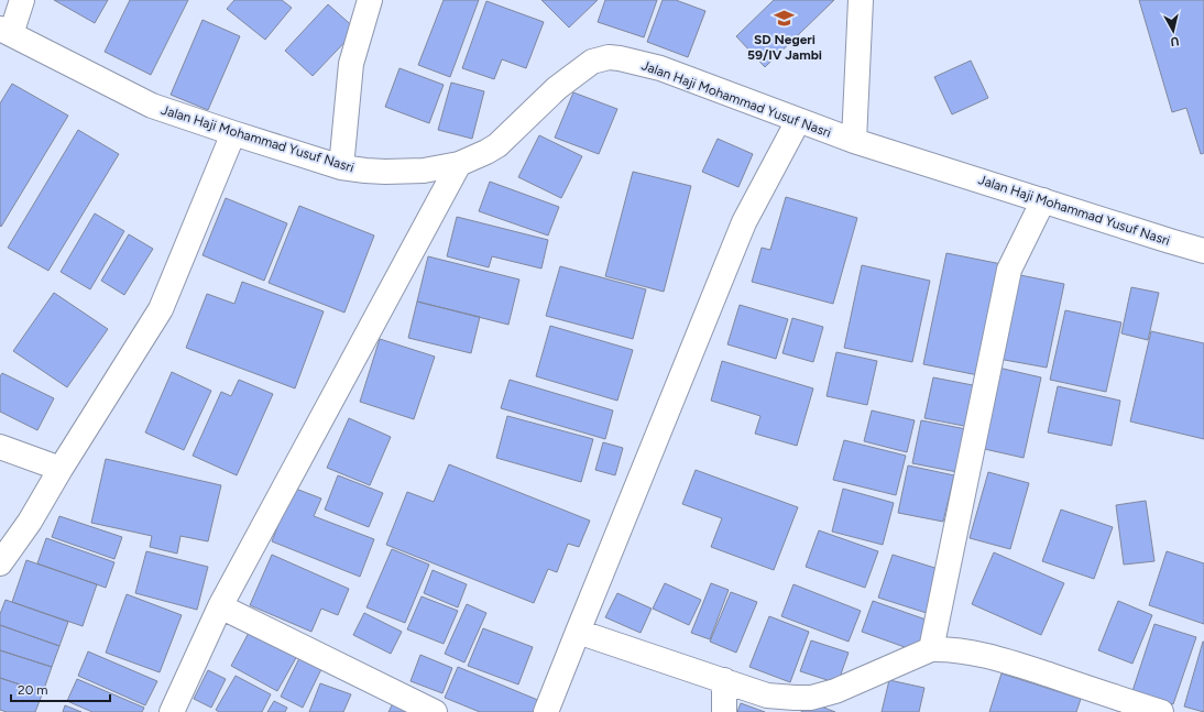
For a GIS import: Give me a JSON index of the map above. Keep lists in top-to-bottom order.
{
  "streets": {
    "street": ["Jalan Haji Mohammad Yusuf Nasri"]
  },
  "places": {
    "school or university": ["SD Negeri 59/IV Jambi"]
  },
  "scale_bar": "20 m",
  "north": "bottom"
}
